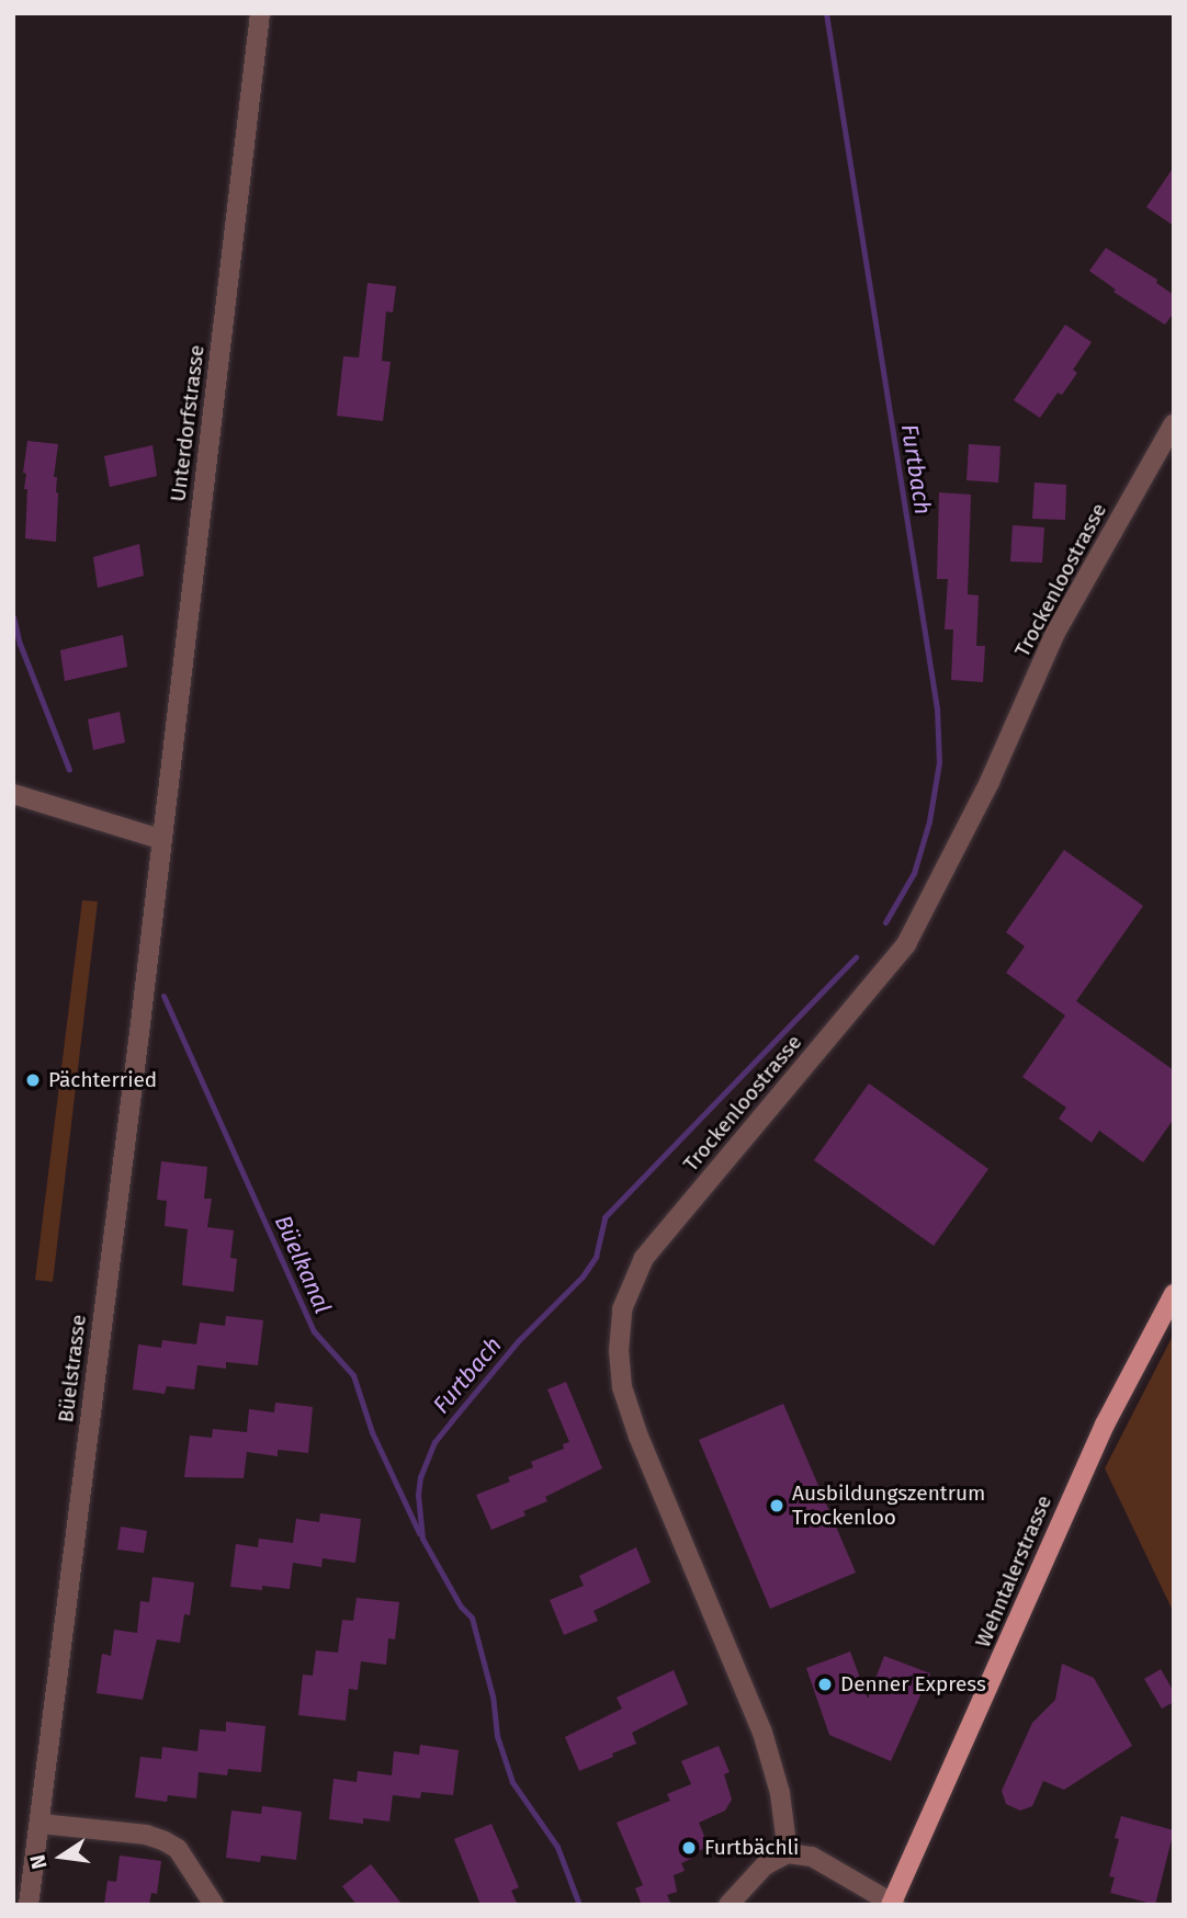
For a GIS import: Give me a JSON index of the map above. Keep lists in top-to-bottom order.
{
  "streets": {
    "main road": ["Wehntalerstrasse"],
    "street": ["Unterdorfstrasse", "Trockenloostrasse", "Büelstrasse"]
  },
  "crossings": [
    ["Unterdorfstrasse", "Büelstrasse"],
    ["Trockenloostrasse", "Wehntalerstrasse"]
  ],
  "water": ["Furtbach", "Büelkanal"],
  "places": [
    "Pächterried",
    "Ausbildungszentrum Trockenloo",
    "Denner Express",
    "Furtbächli"
  ],
  "north": "left"
}
